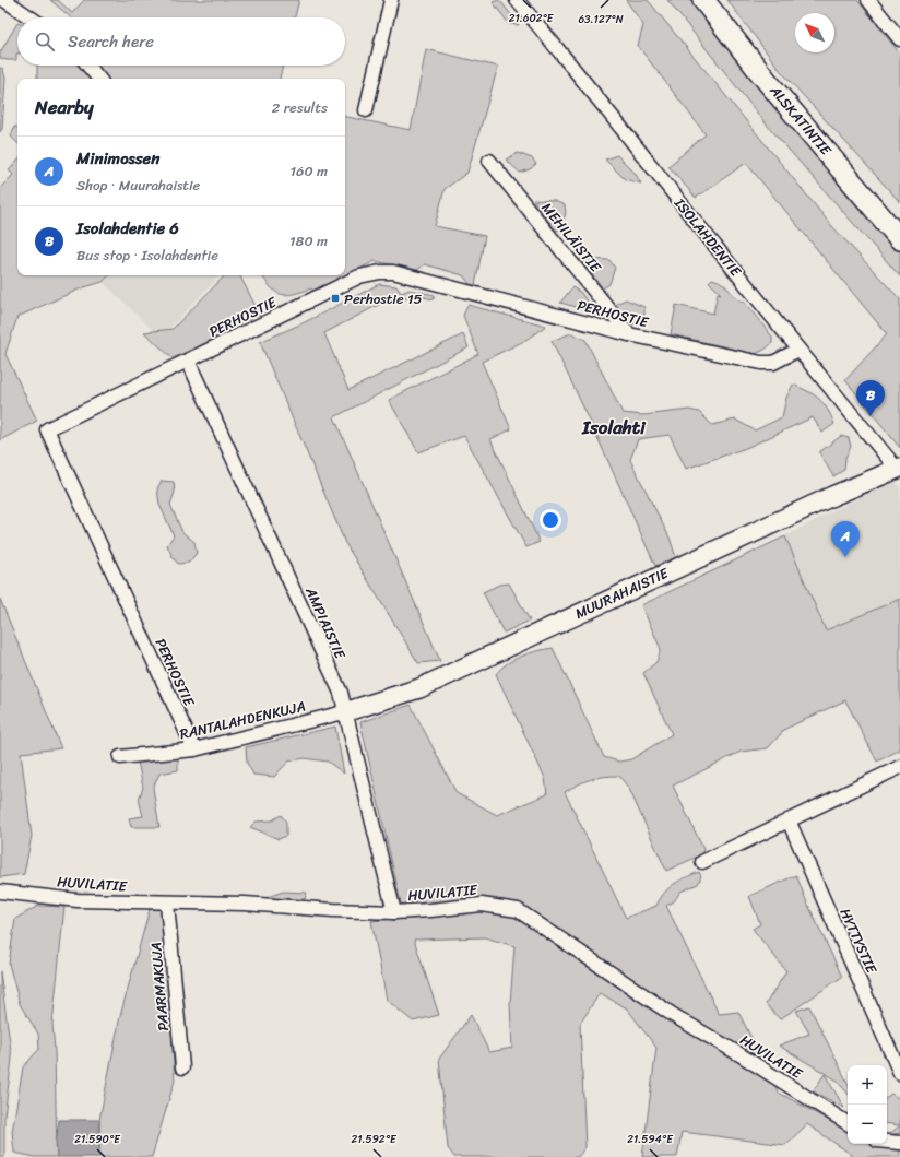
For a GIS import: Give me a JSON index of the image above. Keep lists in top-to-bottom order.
{
  "streets": {
    "main road": ["ALSKATINTIE"],
    "street": [
      "MEHILÄISTIE",
      "ISOLAHDENTIE",
      "PERHOSTIE",
      "MUURAHAISTIE",
      "AMPIAISTIE",
      "RANTALAHDENKUJA",
      "HUVILATIE",
      "HYTTYSTIE",
      "PAARMAKUJA"
    ]
  },
  "crossings": [
    ["MEHILÄISTIE", "PERHOSTIE"],
    ["ISOLAHDENTIE", "PERHOSTIE"],
    ["ISOLAHDENTIE", "MUURAHAISTIE"],
    ["PERHOSTIE", "AMPIAISTIE"],
    ["PERHOSTIE", "RANTALAHDENKUJA"],
    ["MUURAHAISTIE", "AMPIAISTIE"],
    ["MUURAHAISTIE", "RANTALAHDENKUJA"],
    ["AMPIAISTIE", "RANTALAHDENKUJA"],
    ["AMPIAISTIE", "HUVILATIE"],
    ["HUVILATIE", "PAARMAKUJA"]
  ],
  "districts": ["Isolahti"],
  "places": {
    "transit": ["Perhostie 15"]
  },
  "north": "top left",
  "page": {
    "search": "Search here",
    "heading": ["Nearby", "2 results"],
    "list": [
      {
        "mark": "A",
        "name": "Minimossen",
        "note": "Shop · Muurahaistie",
        "value": "160 m"
      },
      {
        "mark": "B",
        "name": "Isolahdentie 6",
        "note": "Bus stop · Isolahdentie",
        "value": "180 m"
      }
    ],
    "pins": ["B", "A"],
    "map_buttons": ["+", "−"]
  },
  "coordinates": [
    "21.602°E",
    "63.127°N",
    "21.590°E",
    "21.592°E",
    "21.594°E"
  ]
}
